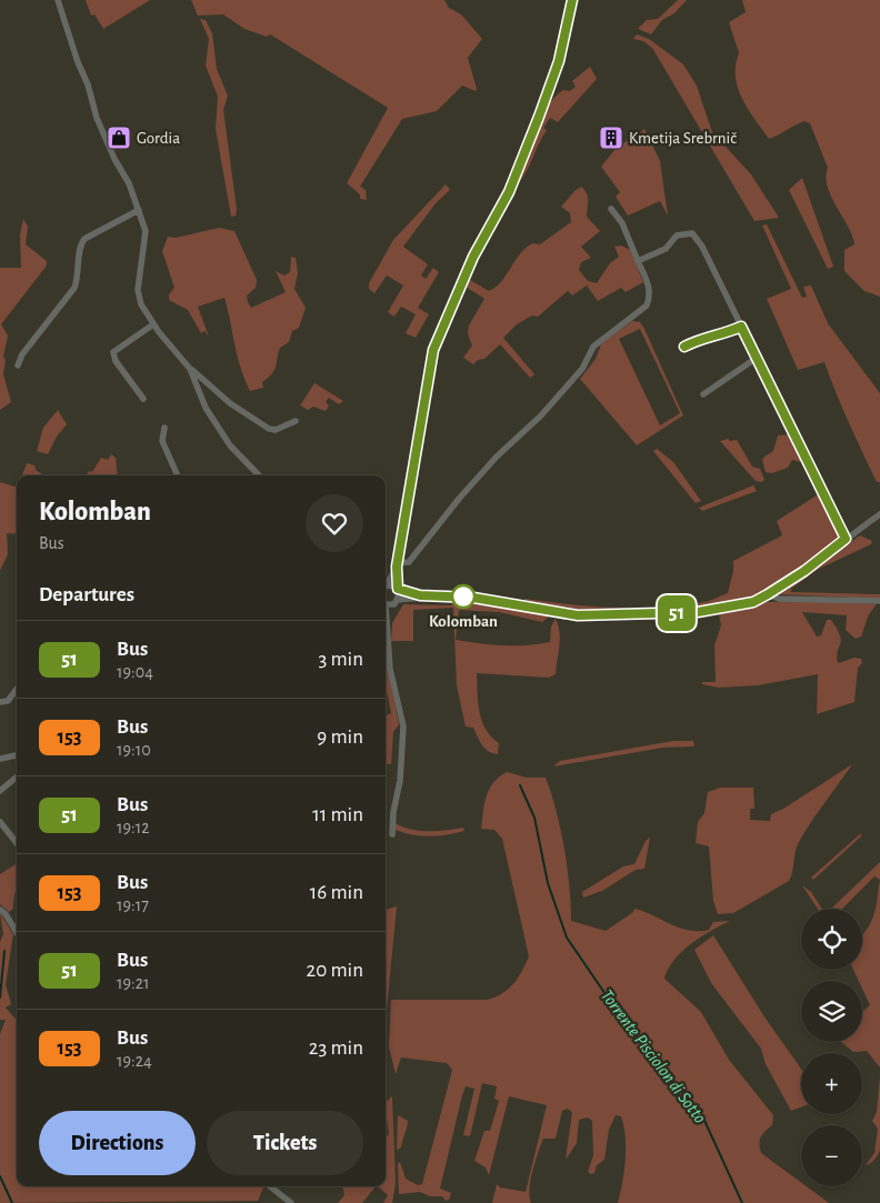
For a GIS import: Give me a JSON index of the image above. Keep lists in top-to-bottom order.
{
  "water": ["Torrente Pisciolon di Sotto"],
  "places": {
    "shop": ["Gordia"],
    "building": ["Kmetija Srebrnič"],
    "other": ["Kolomban"]
  },
  "lines": ["bus line 51"],
  "page": {
    "on_map": "51",
    "heading": [
      ["Kolomban", "Bus"],
      "Departures"
    ],
    "list": [
      {
        "mark": "51",
        "name": "Bus",
        "note": "19:04",
        "value": "3 min"
      },
      {
        "mark": "153",
        "name": "Bus",
        "note": "19:10",
        "value": "9 min"
      },
      {
        "mark": "51",
        "name": "Bus",
        "note": "19:12",
        "value": "11 min"
      },
      {
        "mark": "153",
        "name": "Bus",
        "note": "19:17",
        "value": "16 min"
      },
      {
        "mark": "51",
        "name": "Bus",
        "note": "19:21",
        "value": "20 min"
      },
      {
        "mark": "153",
        "name": "Bus",
        "note": "19:24",
        "value": "23 min"
      }
    ],
    "map_buttons": ["+", "−"],
    "buttons": ["Directions", "Tickets"]
  }
}
